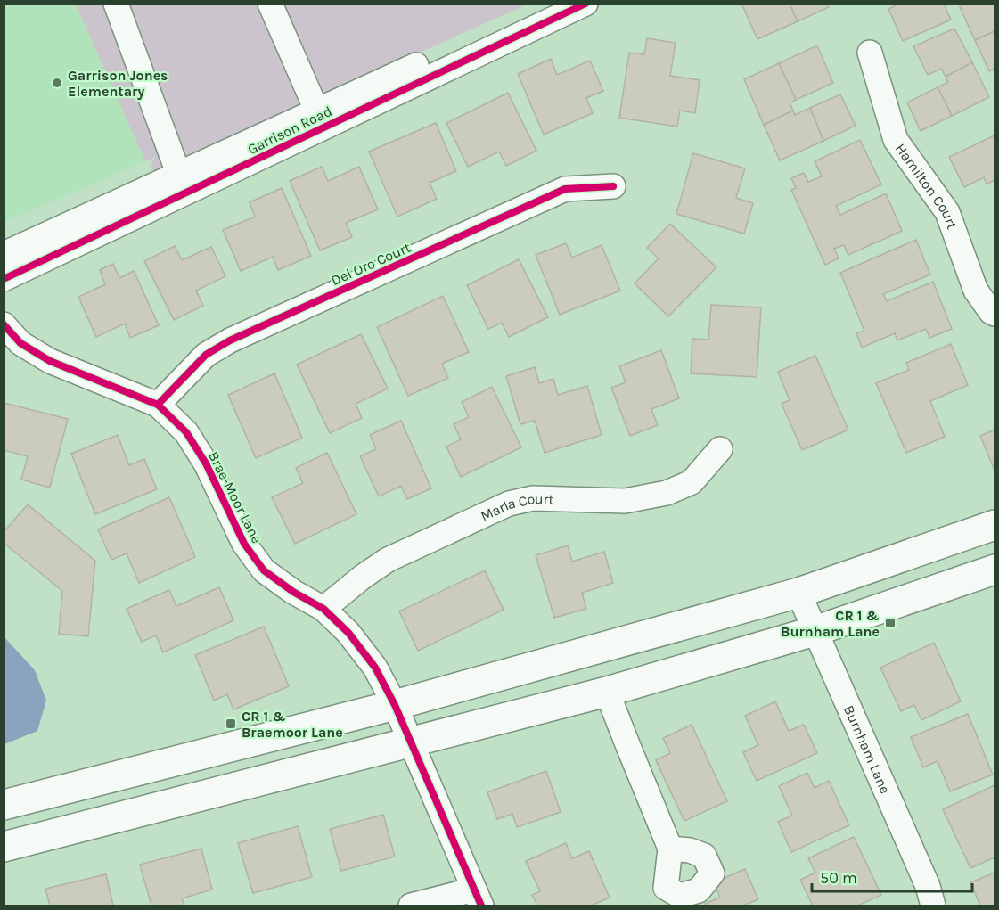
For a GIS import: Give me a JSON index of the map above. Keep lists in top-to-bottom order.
{
  "streets": {
    "street": [
      "Garrison Road",
      "Hamilton Court",
      "Del Oro Court",
      "Brae-Moor Lane",
      "Marla Court",
      "Burnham Lane"
    ]
  },
  "crossings": [
    ["Del Oro Court", "Brae-Moor Lane"],
    ["Brae-Moor Lane", "Marla Court"]
  ],
  "places": {
    "other": ["Garrison Jones Elementary"],
    "transit": ["CR 1 & Burnham Lane", "CR 1 & Braemoor Lane"]
  },
  "scale_bar": "50 m"
}
